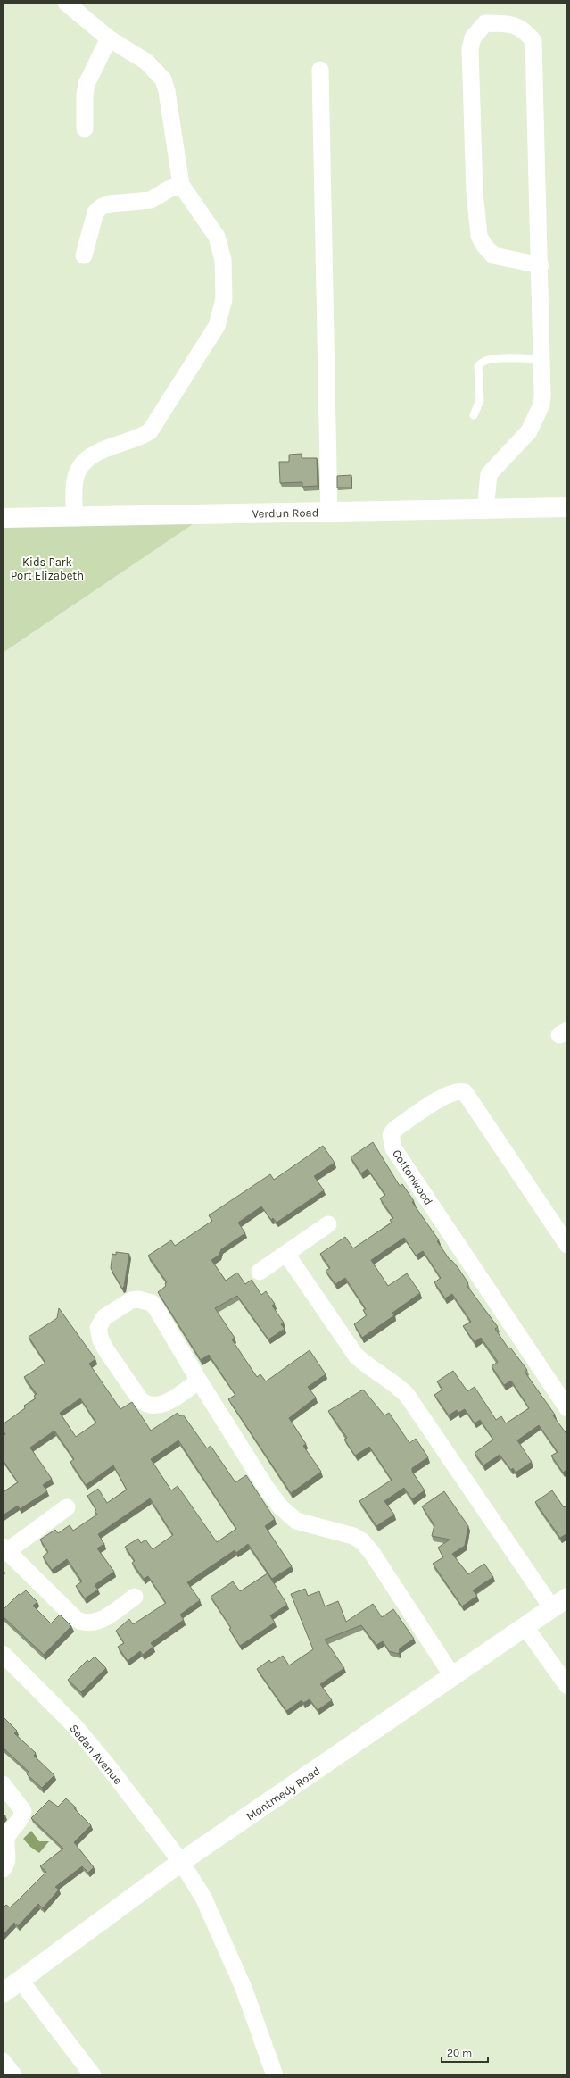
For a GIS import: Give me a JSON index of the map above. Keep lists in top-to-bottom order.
{
  "streets": {
    "street": [
      "Verdun Road",
      "Cottonwood",
      "Sedan Avenue",
      "Montmedy Road"
    ]
  },
  "crossings": [
    ["Sedan Avenue", "Montmedy Road"]
  ],
  "parks": ["Kids Park Port Elizabeth"],
  "scale_bar": "20 m"
}
